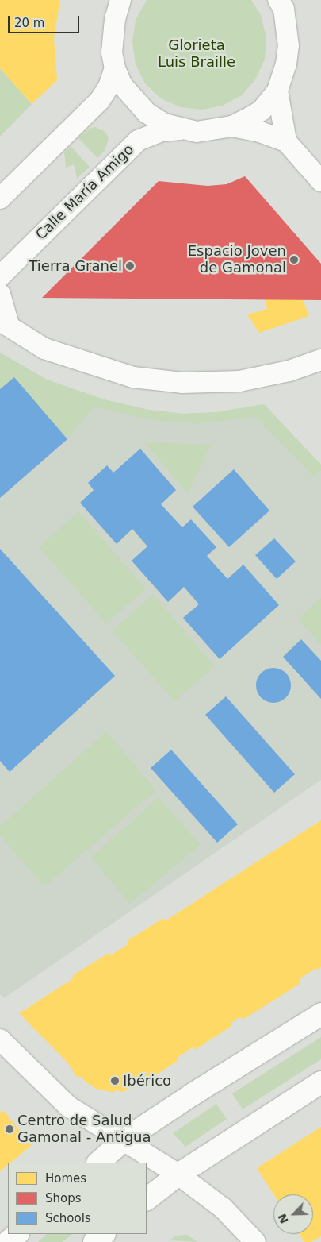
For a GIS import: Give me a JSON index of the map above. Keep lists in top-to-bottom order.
{
  "streets": {
    "street": ["Calle María Amigo"]
  },
  "parks": ["Glorieta Luis Braille"],
  "places": [
    "Espacio Joven de Gamonal",
    "Tierra Granel",
    "Ibérico",
    "Centro de Salud Gamonal - Antigua"
  ],
  "legend": ["Homes", "Shops", "Schools"],
  "scale_bar": "20 m",
  "north": "bottom left"
}
